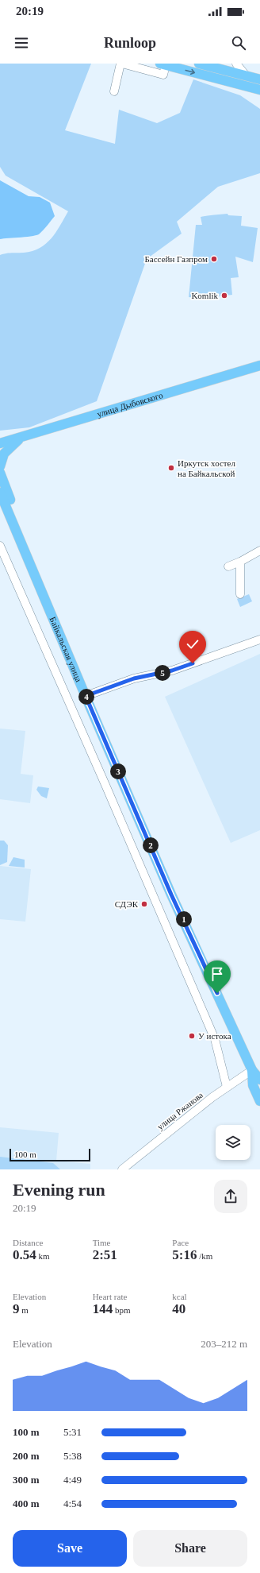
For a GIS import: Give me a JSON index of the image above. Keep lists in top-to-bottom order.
{
  "streets": {
    "main road": ["улица Дыбовского", "Байкальская улица"],
    "street": ["улица Ржанова"]
  },
  "crossings": [
    ["Байкальская улица", "улица Ржанова"]
  ],
  "places": [
    "Бассейн Газпром",
    "Komlik",
    "Иркутск хостел на Байкальской",
    "СДЭК",
    "У истока"
  ],
  "scale_bar": "100 m",
  "page": {
    "status": "20:19",
    "header": "Runloop",
    "pins": [
      "5",
      "4",
      "3",
      "2",
      "1"
    ],
    "scale": "100 m",
    "heading": ["Evening run", "20:19"],
    "stats": [
      ["Distance", "0.54 km"],
      ["Time", "2:51"],
      ["Pace", "5:16 /km"],
      ["Elevation", "9 m"],
      ["Heart rate", "144 bpm"],
      ["kcal", "40"]
    ],
    "chart": ["Elevation", "203–212 m"],
    "list": [
      {
        "name": "100 m",
        "note": "5:31"
      },
      {
        "name": "200 m",
        "note": "5:38"
      },
      {
        "name": "300 m",
        "note": "4:49"
      },
      {
        "name": "400 m",
        "note": "4:54"
      }
    ],
    "buttons": ["Save", "Share"]
  }
}
